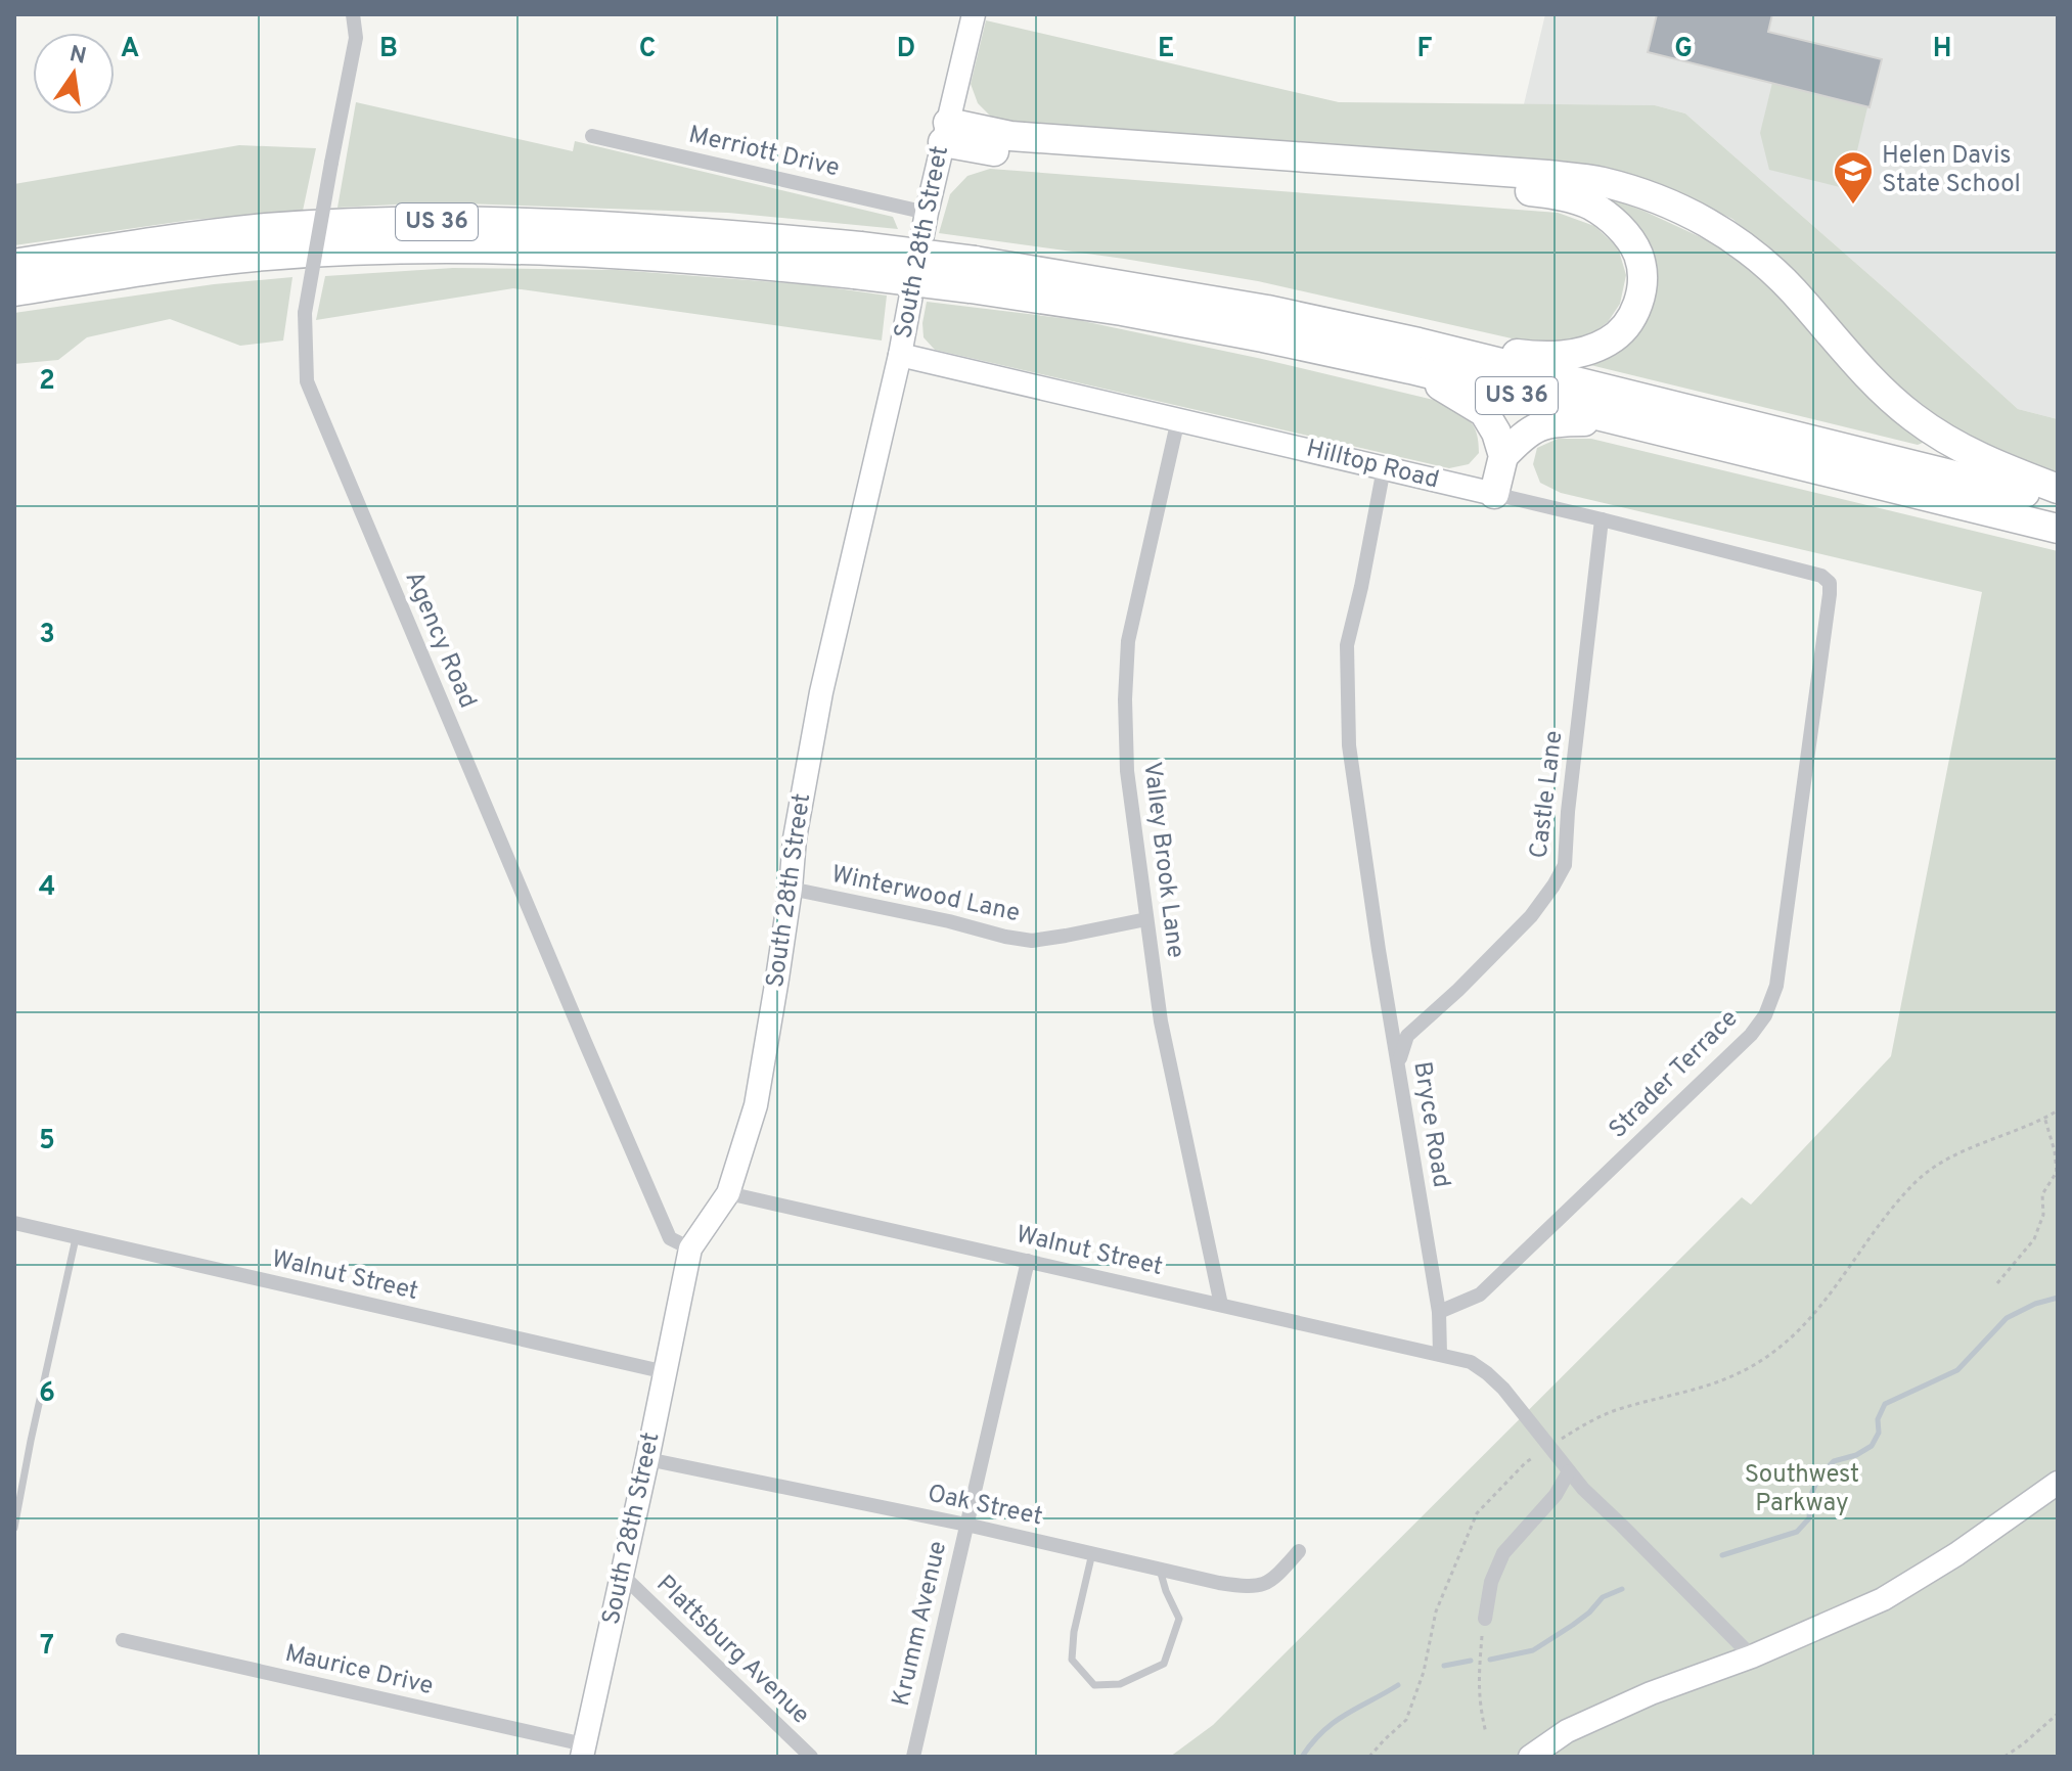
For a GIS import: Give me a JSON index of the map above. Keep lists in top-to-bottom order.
{
  "streets": {
    "highway": ["US 36"],
    "street": [
      "Merriott Drive",
      "South 28th Street",
      "Hilltop Road",
      "Agency Road",
      "Castle Lane",
      "Valley Brook Lane",
      "Winterwood Lane",
      "Strader Terrace",
      "Bryce Road",
      "Walnut Street",
      "Oak Street",
      "Krumm Avenue",
      "Plattsburg Avenue",
      "Maurice Drive"
    ]
  },
  "crossings": [
    ["Merriott Drive", "South 28th Street"],
    ["South 28th Street", "Hilltop Road"],
    ["South 28th Street", "Agency Road"],
    ["South 28th Street", "Winterwood Lane"],
    ["South 28th Street", "Walnut Street"],
    ["South 28th Street", "Oak Street"],
    ["South 28th Street", "Plattsburg Avenue"],
    ["South 28th Street", "Maurice Drive"],
    ["Hilltop Road", "Castle Lane"],
    ["Hilltop Road", "Valley Brook Lane"],
    ["Hilltop Road", "Strader Terrace"],
    ["Hilltop Road", "Bryce Road"],
    ["Castle Lane", "Bryce Road"],
    ["Valley Brook Lane", "Winterwood Lane"],
    ["Valley Brook Lane", "Walnut Street"],
    ["Strader Terrace", "Bryce Road"],
    ["Bryce Road", "Walnut Street"],
    ["Walnut Street", "Krumm Avenue"],
    ["Oak Street", "Krumm Avenue"]
  ],
  "parks": ["Southwest Parkway"],
  "places": {
    "school or university": ["Helen Davis State School"]
  },
  "north": "top",
  "grid": {
    "columns": [
      "A",
      "B",
      "C",
      "D",
      "E",
      "F",
      "G",
      "H"
    ],
    "rows": [
      "2",
      "3",
      "4",
      "5",
      "6",
      "7"
    ]
  }
}
